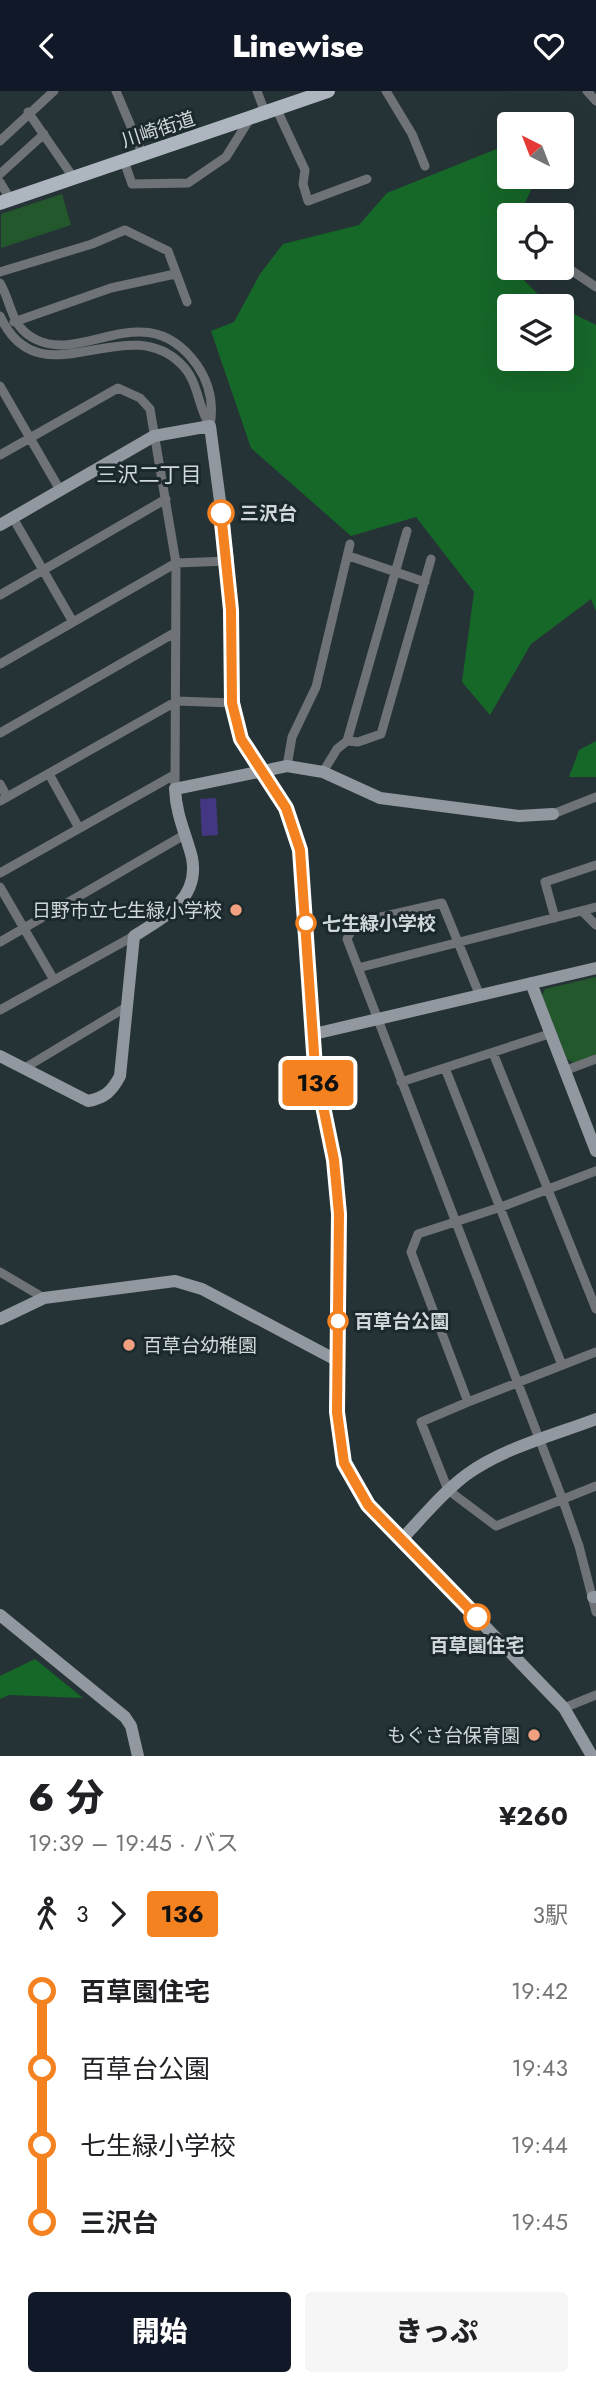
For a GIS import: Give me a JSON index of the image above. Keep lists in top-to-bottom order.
{
  "streets": {
    "main road": ["川崎街道"]
  },
  "districts": ["三沢二丁目"],
  "places": [
    "三沢台",
    "日野市立七生緑小学校",
    "七生緑小学校",
    "百草台公園",
    "百草台幼稚園",
    "百草園住宅",
    "もぐさ台保育園"
  ],
  "lines": ["bus line 136"],
  "north": "top left",
  "page": {
    "header": "Linewise",
    "on_map": "136",
    "heading": ["6 分", "19:39 – 19:45 · バス", "¥260"],
    "legs": ["3", "136", "3駅"],
    "list": [
      {
        "name": "百草園住宅",
        "value": "19:42"
      },
      {
        "name": "百草台公園",
        "value": "19:43"
      },
      {
        "name": "七生緑小学校",
        "value": "19:44"
      },
      {
        "name": "三沢台",
        "value": "19:45"
      }
    ],
    "buttons": ["開始", "きっぷ"]
  }
}
